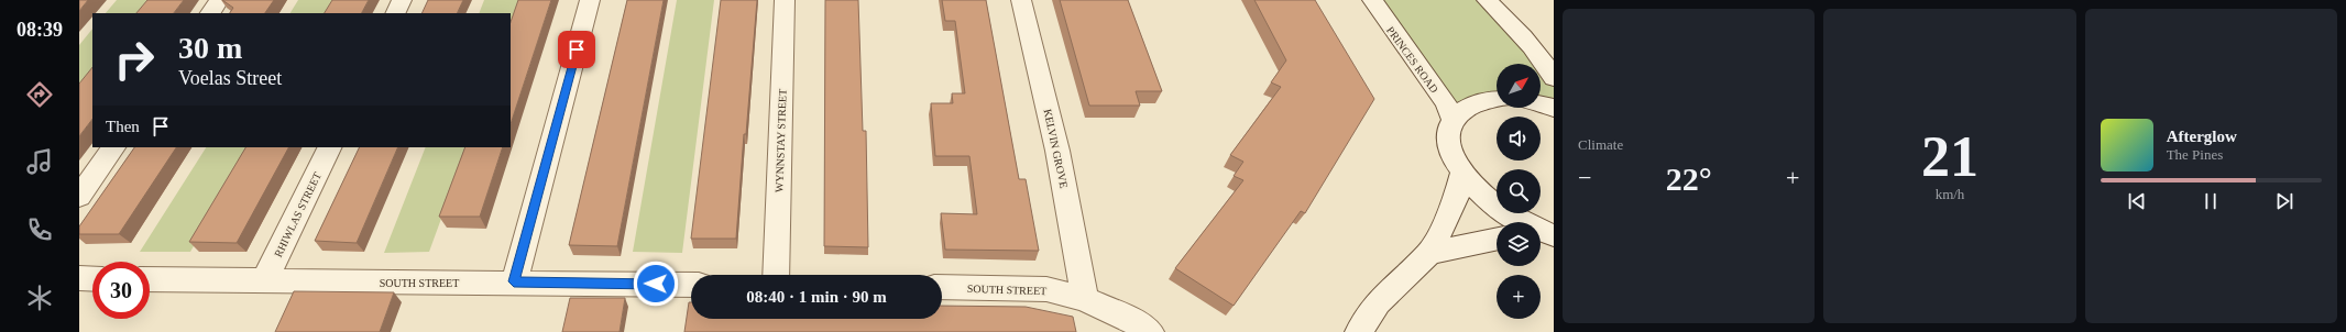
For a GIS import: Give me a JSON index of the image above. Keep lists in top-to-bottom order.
{
  "streets": {
    "street": [
      "PRINCES ROAD",
      "WYNNSTAY STREET",
      "KELVIN GROVE",
      "RHIWLAS STREET",
      "SOUTH STREET"
    ]
  },
  "crossings": [
    ["KELVIN GROVE", "SOUTH STREET"],
    ["RHIWLAS STREET", "SOUTH STREET"]
  ],
  "north": "top right",
  "page": {
    "tabs": "08:39",
    "tile": [
      "Climate",
      ["21", "km/h"]
    ],
    "turn": ["30 m", "Voelas Street"],
    "map_buttons": "+",
    "then": "Then",
    "song": ["Afterglow", "The Pines"],
    "heat": ["−", "22°", "+"],
    "limit": "30",
    "trip": "08:40 · 1 min · 90 m"
  }
}
